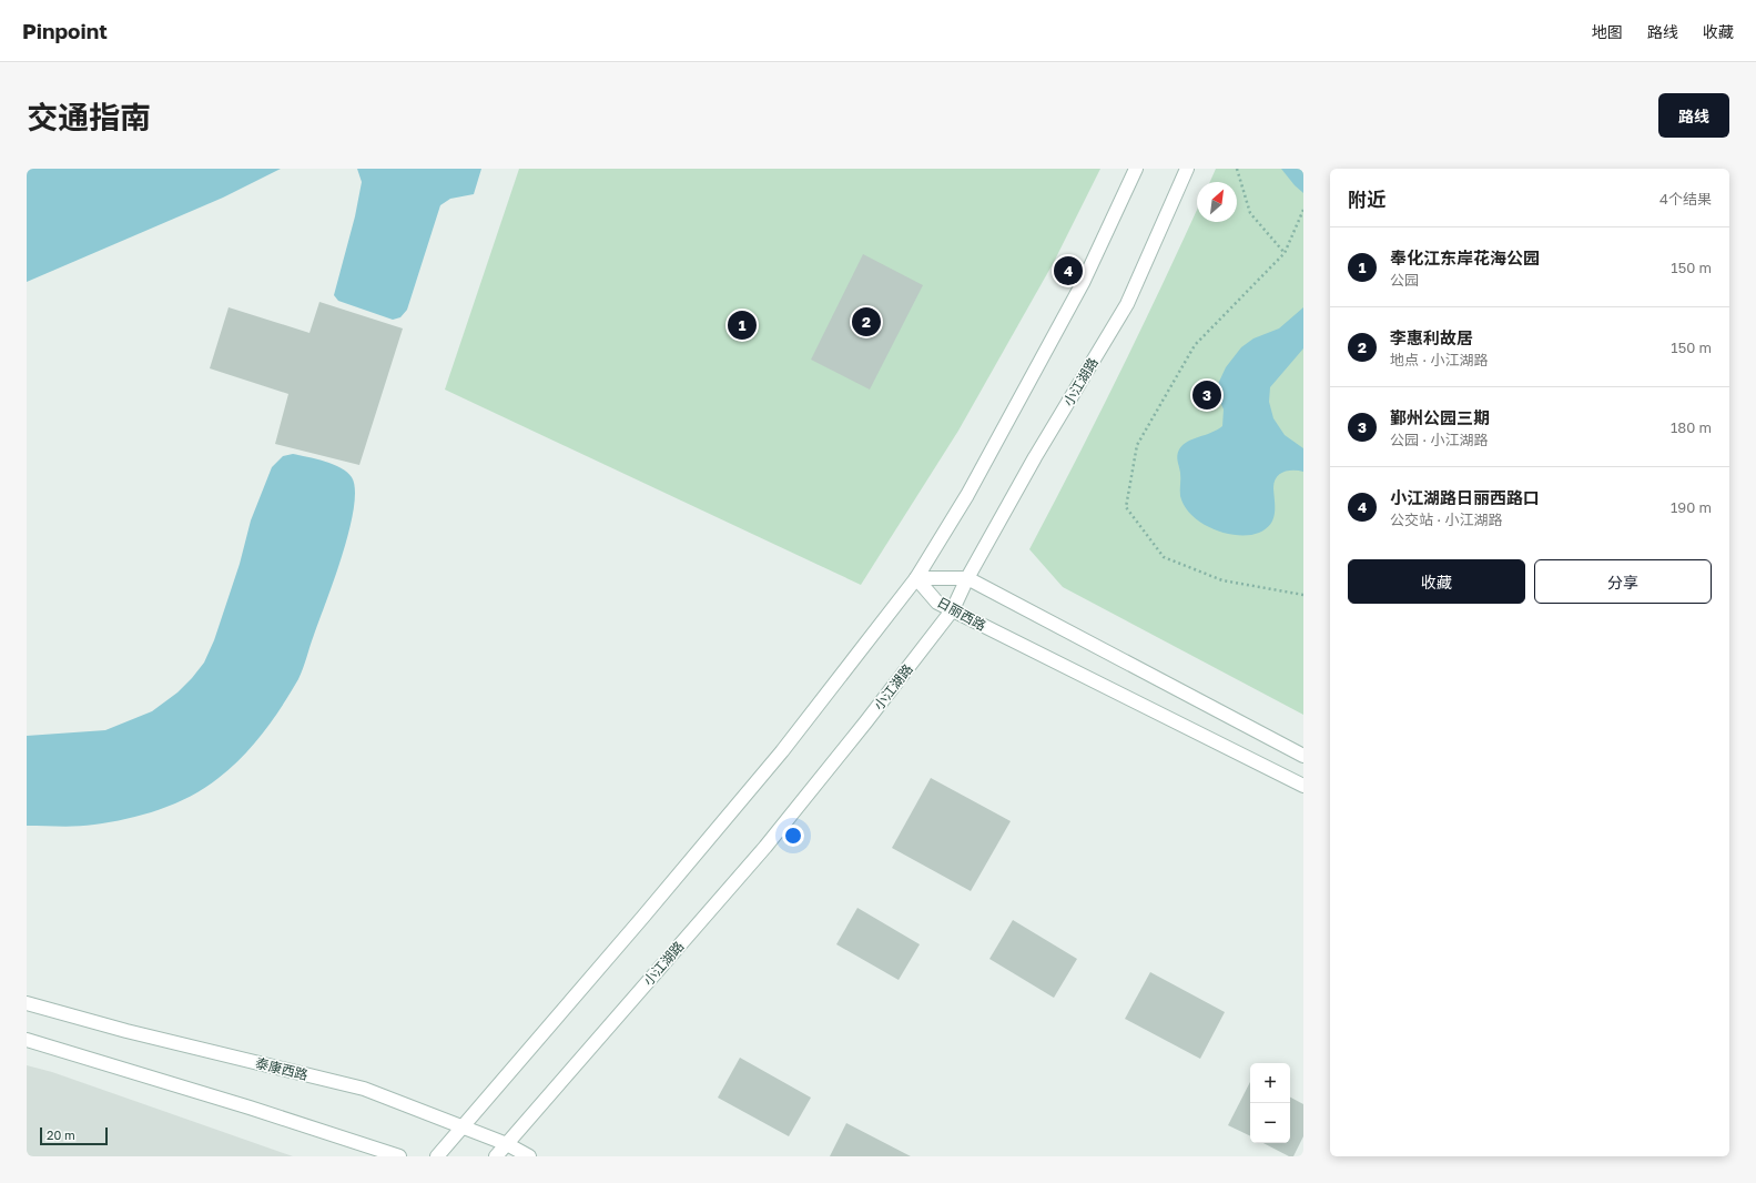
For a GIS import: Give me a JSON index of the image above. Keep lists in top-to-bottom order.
{
  "streets": {
    "main road": ["小江湖路", "日丽西路", "泰康西路"]
  },
  "crossings": [
    ["小江湖路", "日丽西路"],
    ["小江湖路", "泰康西路"]
  ],
  "scale_bar": "20 m",
  "north": "top right",
  "page": {
    "header": "Pinpoint",
    "nav": ["地图", "路线", "收藏"],
    "title": "交通指南",
    "buttons": [
      "路线",
      ["收藏", "分享"]
    ],
    "heading": ["附近", "4个结果"],
    "list": [
      {
        "mark": "1",
        "name": "奉化江东岸花海公园",
        "note": "公园",
        "value": "150 m"
      },
      {
        "mark": "2",
        "name": "李惠利故居",
        "note": "地点 · 小江湖路",
        "value": "150 m"
      },
      {
        "mark": "3",
        "name": "鄞州公园三期",
        "note": "公园 · 小江湖路",
        "value": "180 m"
      },
      {
        "mark": "4",
        "name": "小江湖路日丽西路口",
        "note": "公交站 · 小江湖路",
        "value": "190 m"
      }
    ],
    "pins": [
      "4",
      "2",
      "1",
      "3"
    ],
    "map_buttons": ["+", "−"],
    "scale": "20 m"
  }
}
